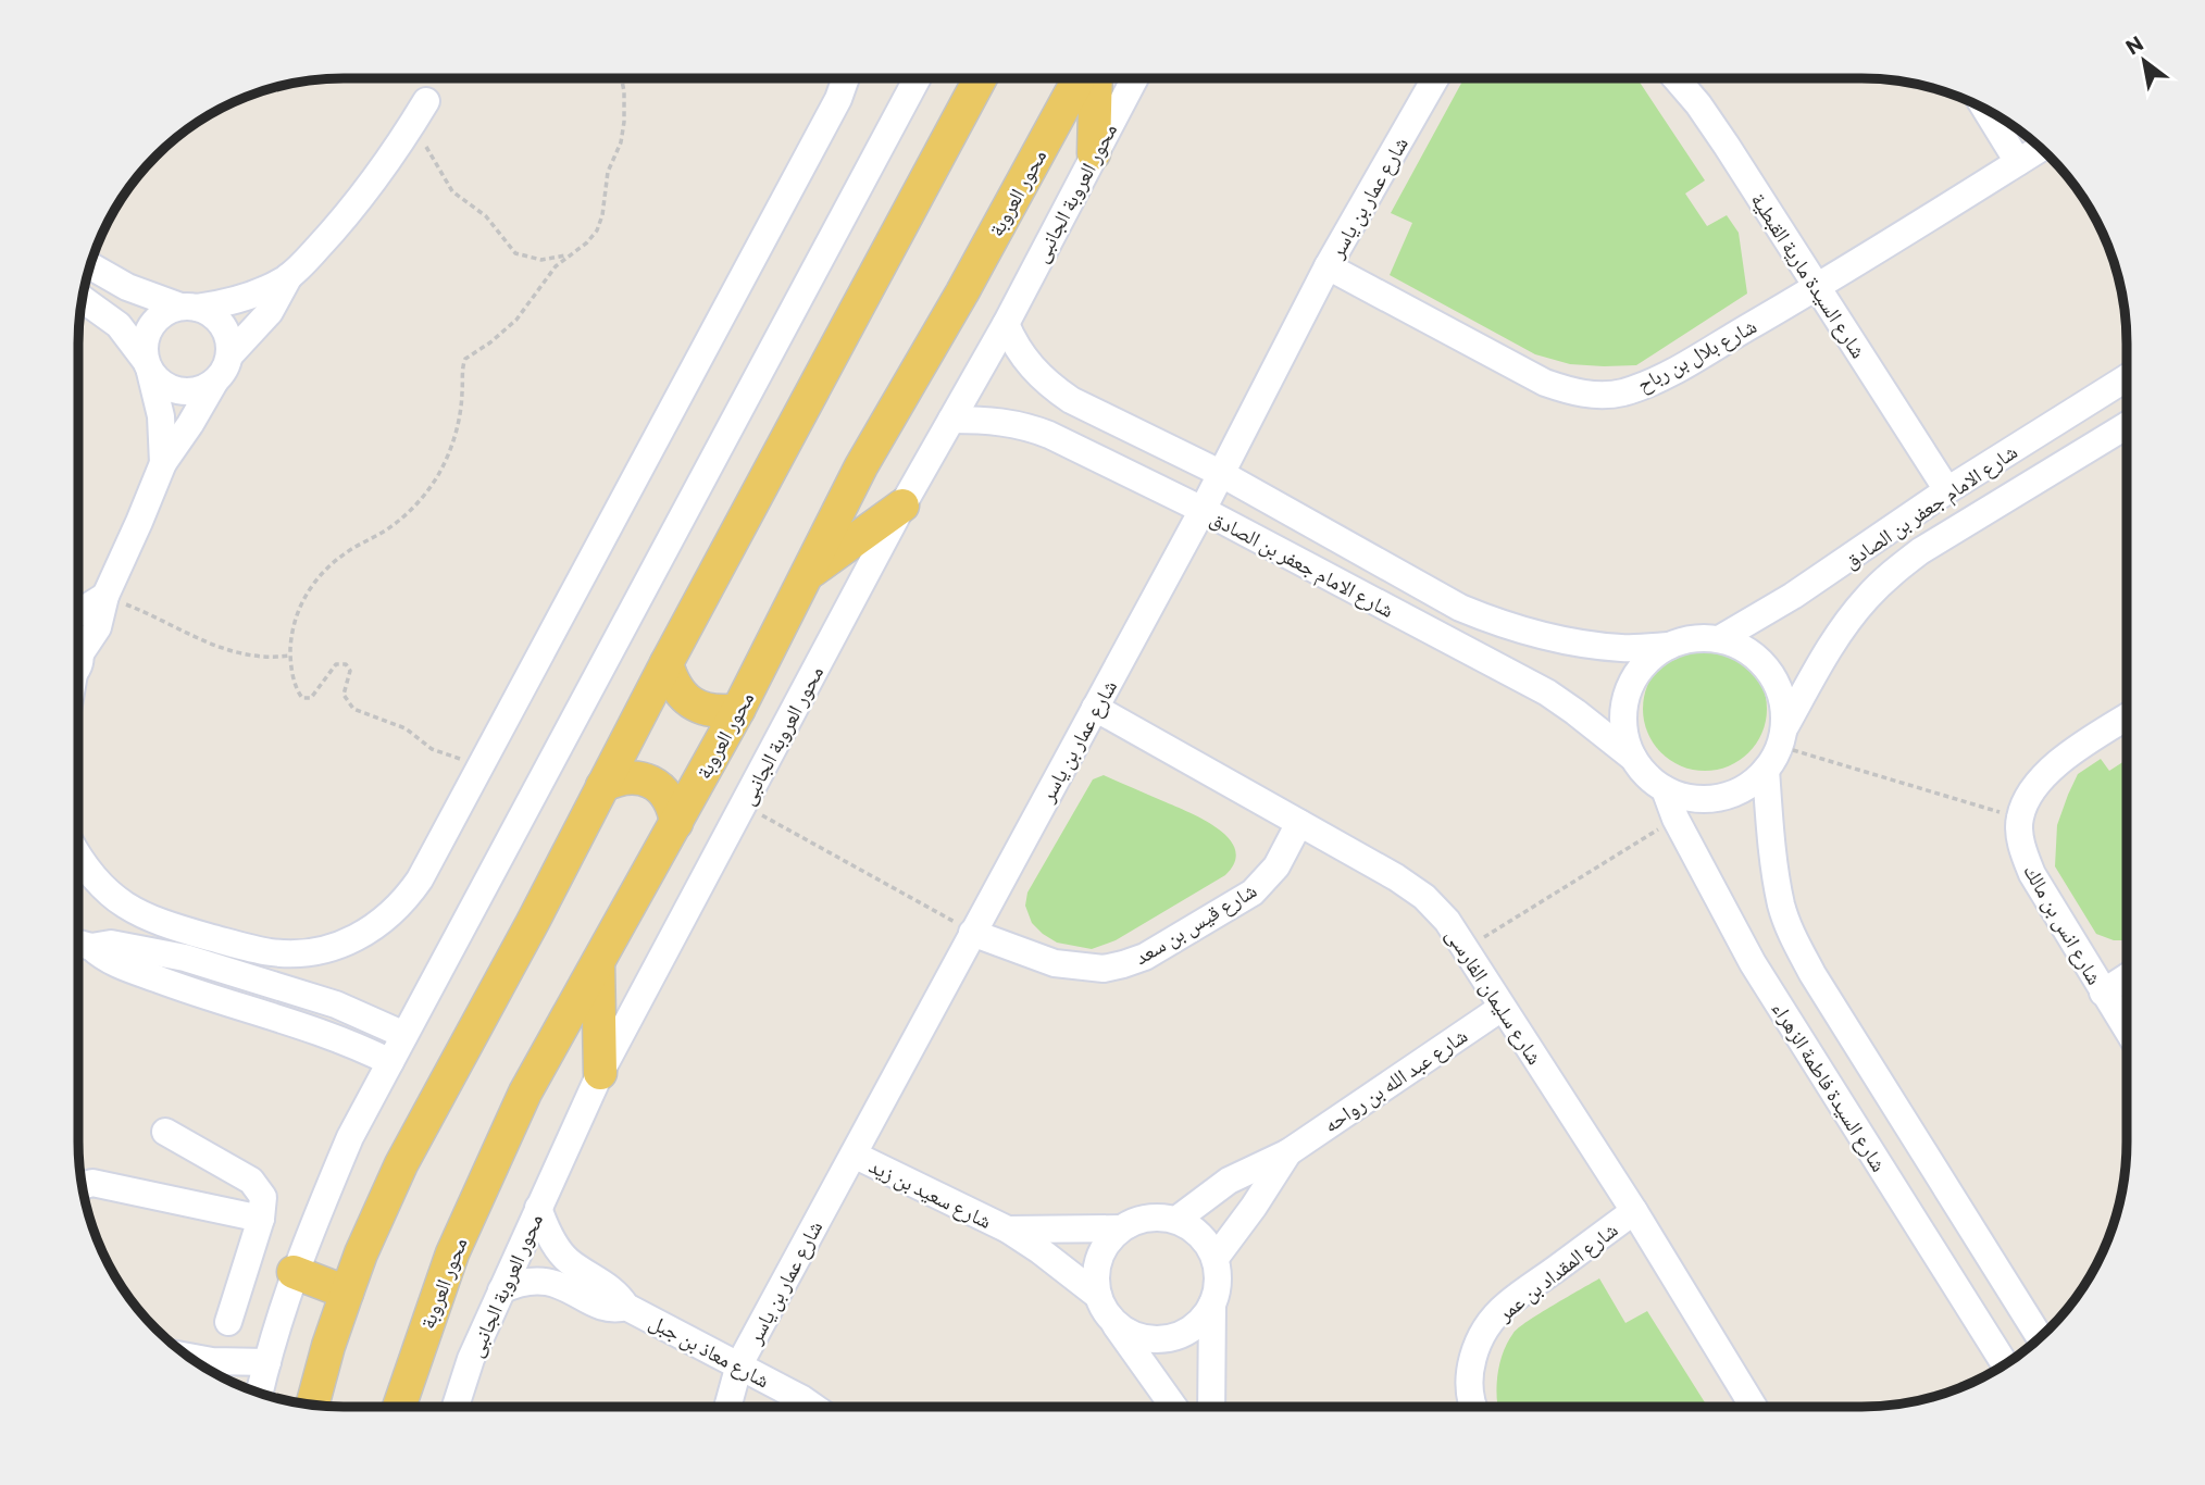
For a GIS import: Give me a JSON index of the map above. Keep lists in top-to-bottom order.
{
  "streets": {
    "main road": ["محور العروبة"],
    "street": [
      "محور العروبة الجانبى",
      "شارع عمار بن ياسر",
      "شارع السيدة مارية القبطية",
      "شارع بلال بن رباح",
      "شارع الامام جعفر بن الصادق",
      "شارع قيس بن سعد",
      "شارع انس بن مالك",
      "شارع سليمان الفارسى",
      "شارع عبد الله بن رواحه",
      "شارع السيدة فاطمة الزهراء",
      "شارع سعيد بن زيد",
      "شارع المقداد بن عمر",
      "شارع معاذ بن جبل"
    ]
  },
  "crossings": [
    ["محور العروبة الجانبى", "شارع الامام جعفر بن الصادق"],
    ["محور العروبة الجانبى", "شارع معاذ بن جبل"],
    ["شارع عمار بن ياسر", "شارع بلال بن رباح"],
    ["شارع عمار بن ياسر", "شارع الامام جعفر بن الصادق"],
    ["شارع عمار بن ياسر", "شارع قيس بن سعد"],
    ["شارع عمار بن ياسر", "شارع سليمان الفارسى"],
    ["شارع عمار بن ياسر", "شارع سعيد بن زيد"],
    ["شارع عمار بن ياسر", "شارع معاذ بن جبل"],
    ["شارع السيدة مارية القبطية", "شارع بلال بن رباح"],
    ["شارع السيدة مارية القبطية", "شارع الامام جعفر بن الصادق"],
    ["شارع الامام جعفر بن الصادق", "شارع السيدة فاطمة الزهراء"],
    ["شارع قيس بن سعد", "شارع سليمان الفارسى"],
    ["شارع سليمان الفارسى", "شارع عبد الله بن رواحه"],
    ["شارع سليمان الفارسى", "شارع المقداد بن عمر"],
    ["شارع عبد الله بن رواحه", "شارع سعيد بن زيد"]
  ],
  "north": "top left"
}
